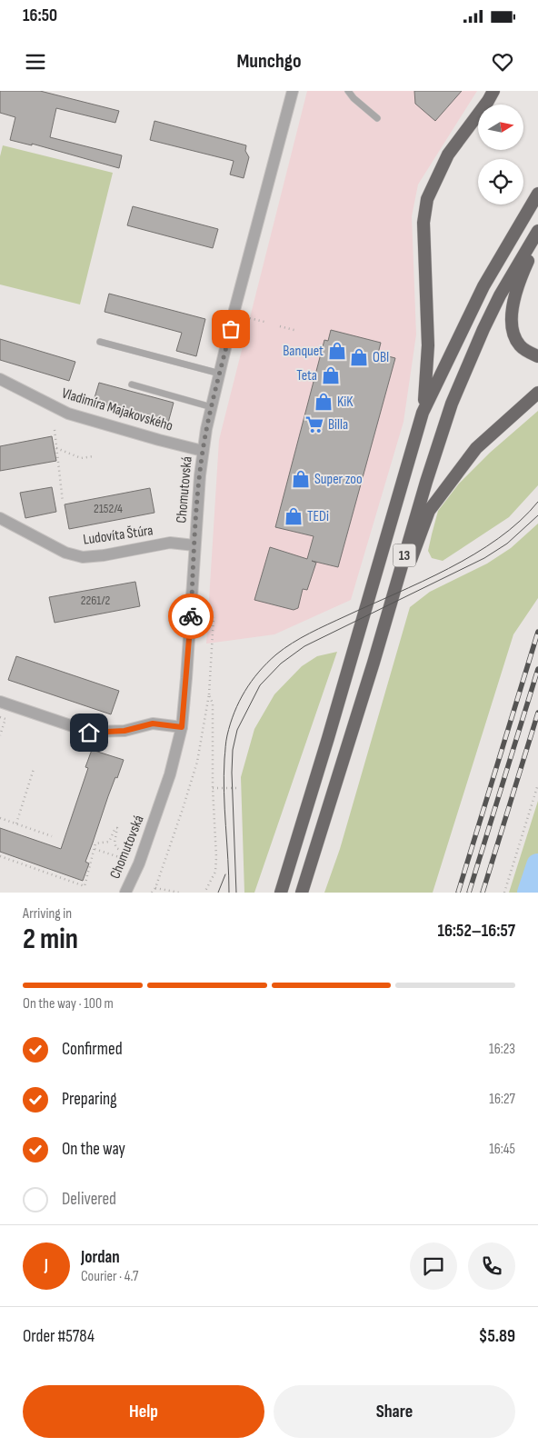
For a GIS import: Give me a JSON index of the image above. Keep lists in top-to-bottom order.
{
  "streets": {
    "highway": ["13"],
    "street": ["Vladimíra Majakovského", "Chomutovská", "Ludovíta Štúra"]
  },
  "crossings": [
    ["Vladimíra Majakovského", "Chomutovská"],
    ["Chomutovská", "Ludovíta Štúra"]
  ],
  "places": {
    "shop": [
      "Banquet",
      "OBI",
      "Teta",
      "KiK",
      "Super zoo",
      "TEDi"
    ],
    "supermarket": ["Billa"]
  },
  "house_numbers": ["2152/4", "2261/2"],
  "north": "right",
  "page": {
    "status": "16:50",
    "header": "Munchgo",
    "heading": ["2 min", "Arriving in", "16:52–16:57"],
    "panel": [
      "Jordan",
      "Courier · 4.7",
      "Order #5784",
      "$5.89"
    ],
    "bar": "On the way · 100 m",
    "list": [
      ["Confirmed", "16:23"],
      ["Preparing", "16:27"],
      ["On the way", "16:45"],
      "Delivered"
    ],
    "round": "J",
    "buttons": ["Help", "Share"]
  }
}
